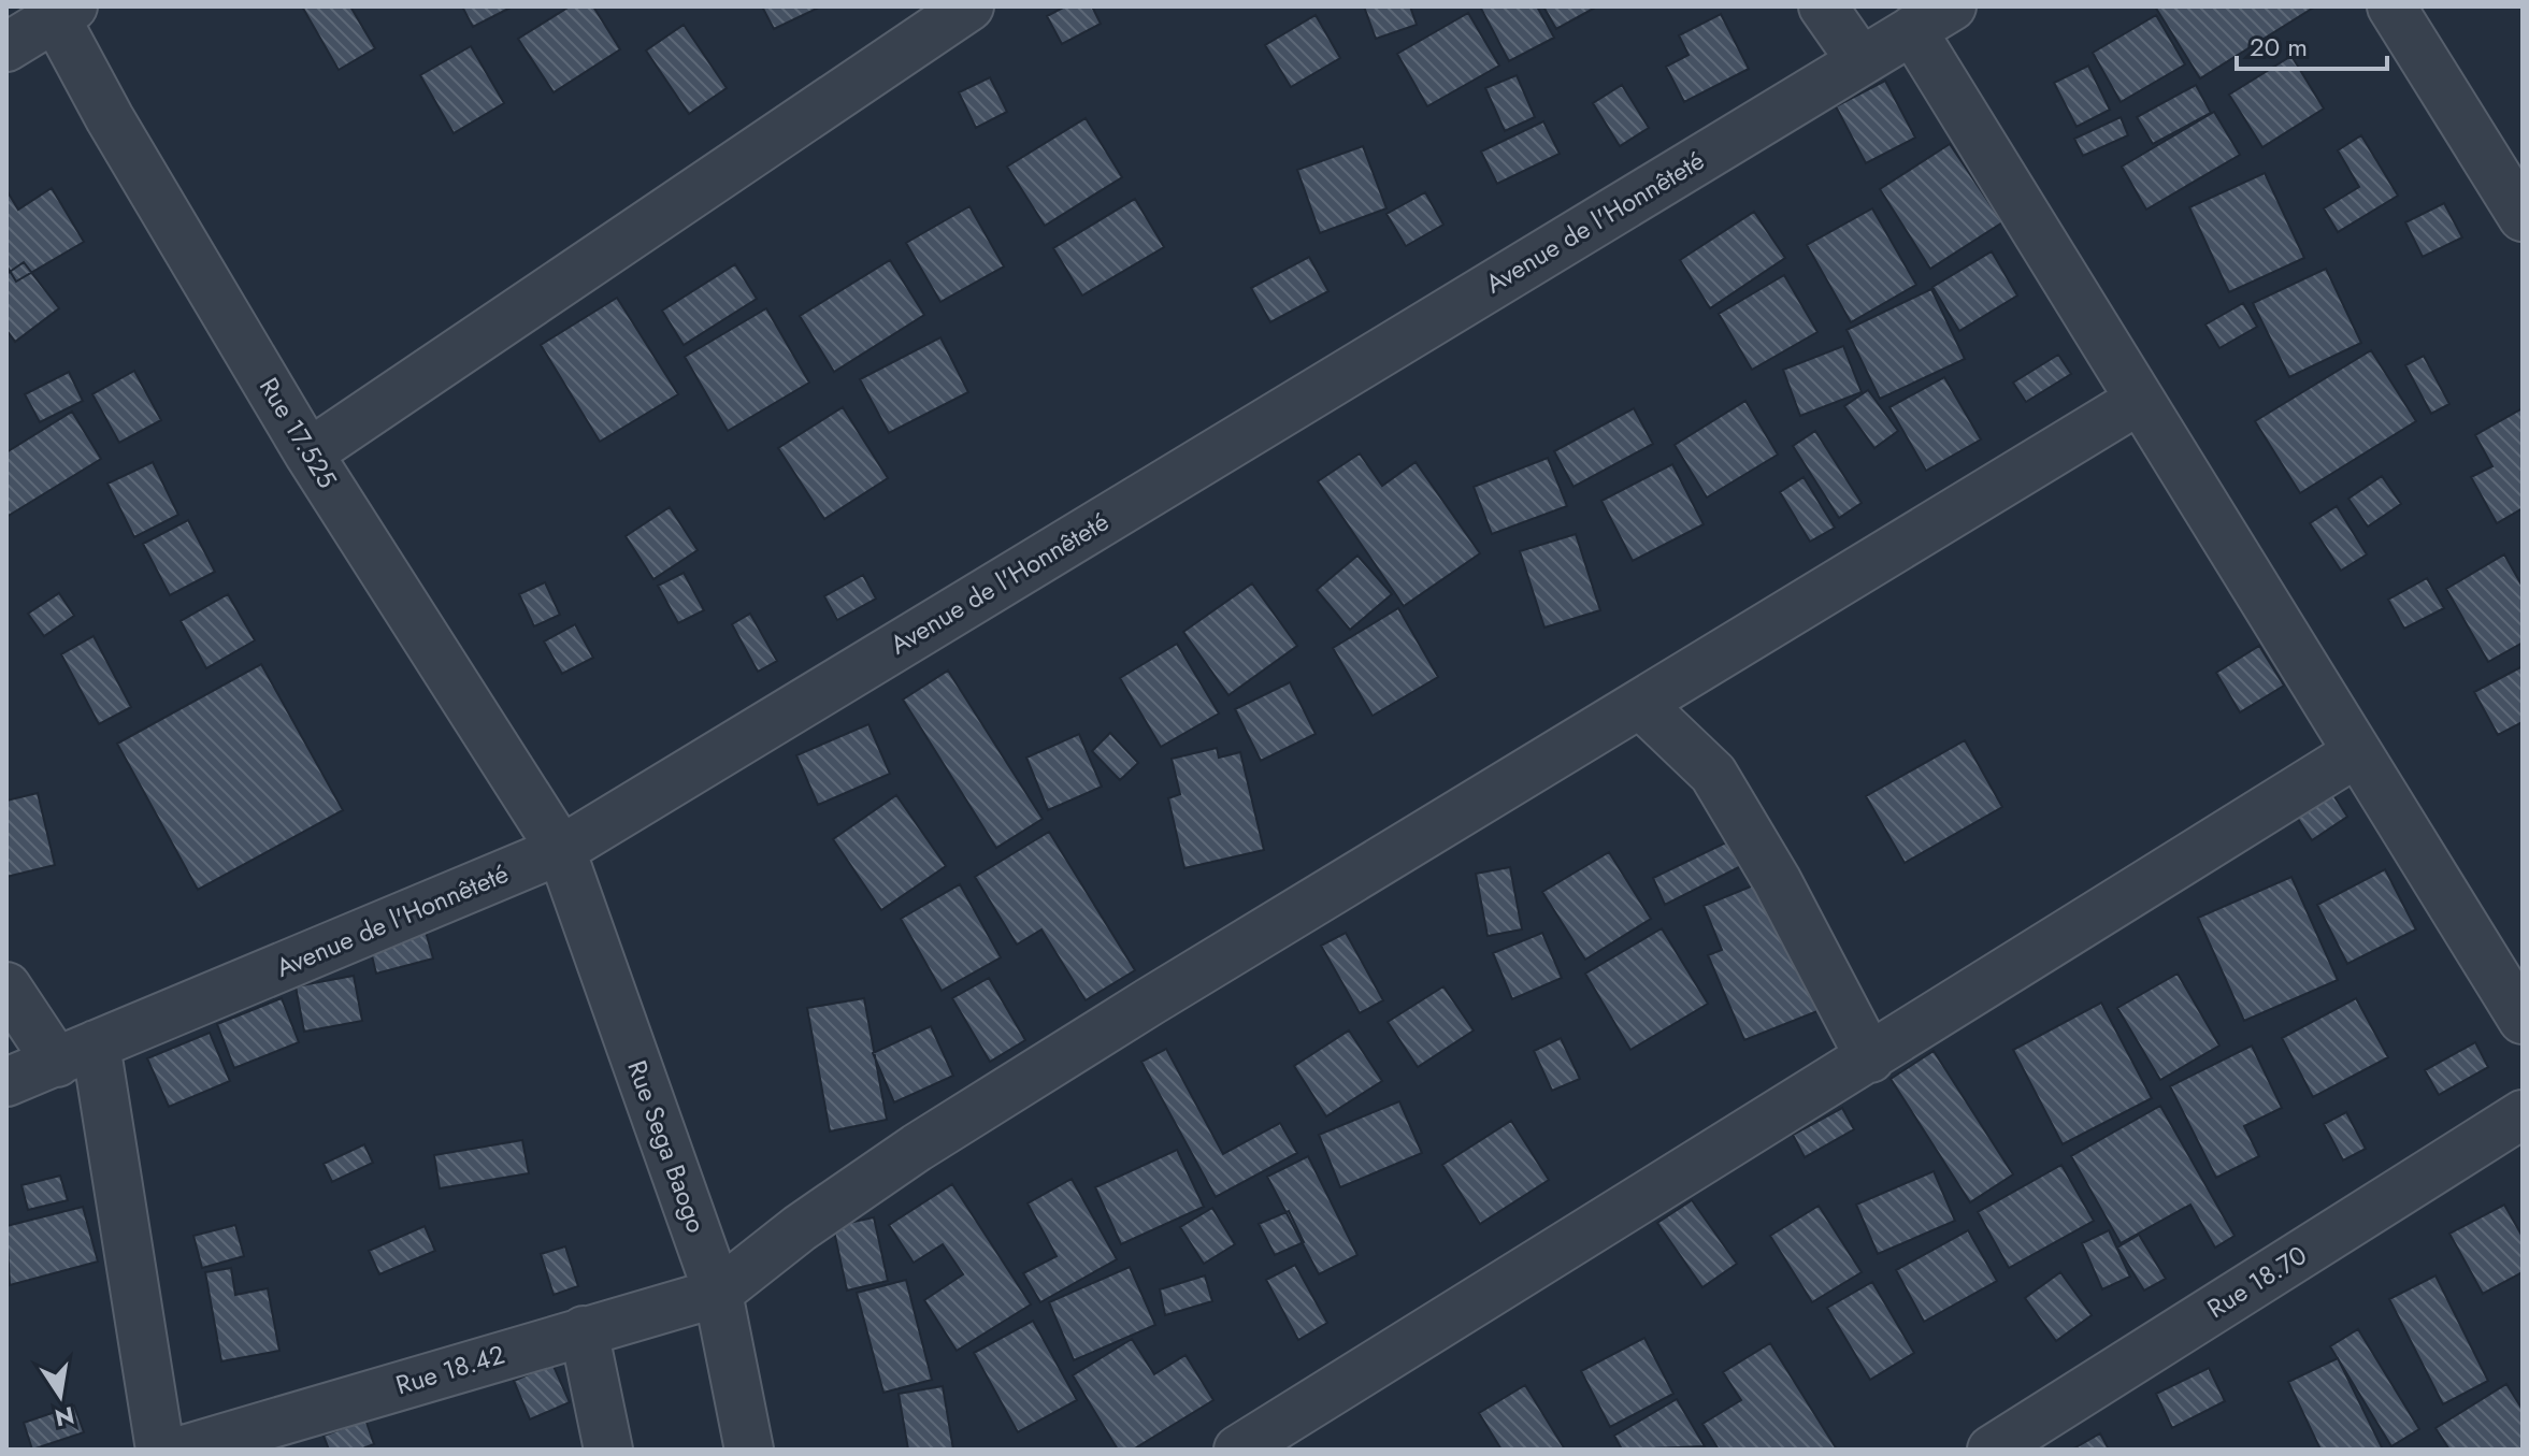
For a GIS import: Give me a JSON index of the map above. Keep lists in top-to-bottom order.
{
  "streets": {
    "street": [
      "Avenue de l'Honnêteté",
      "Rue 17.525",
      "Rue Sega Baogo",
      "Rue 18.70",
      "Rue 18.42"
    ]
  },
  "crossings": [
    ["Avenue de l'Honnêteté", "Rue 17.525"],
    ["Avenue de l'Honnêteté", "Rue Sega Baogo"],
    ["Rue 17.525", "Rue Sega Baogo"],
    ["Rue Sega Baogo", "Rue 18.42"]
  ],
  "scale_bar": "20 m",
  "north": "bottom"
}
